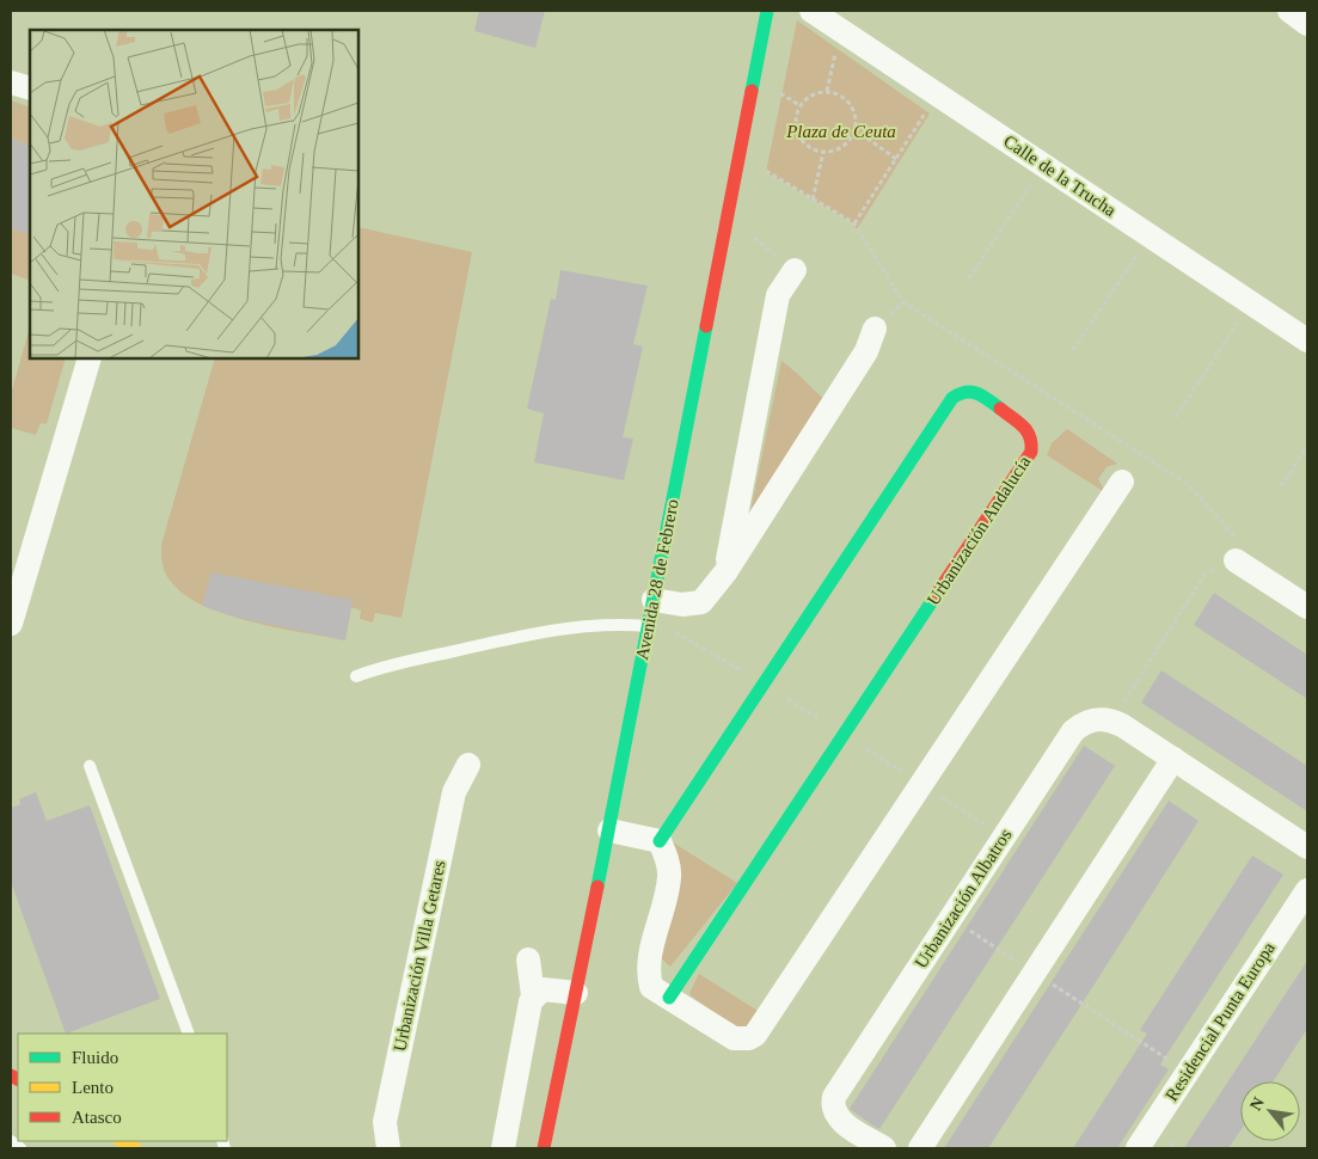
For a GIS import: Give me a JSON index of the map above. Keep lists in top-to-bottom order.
{
  "streets": {
    "street": [
      "Calle de la Trucha",
      "Urbanización Andalucía",
      "Avenida 28 de Febrero",
      "Urbanización Albatros",
      "Urbanización Villa Getares",
      "Residencial Punta Europa"
    ]
  },
  "parks": ["Plaza de Ceuta"],
  "legend": ["Fluido", "Lento", "Atasco"],
  "north": "top left"
}
